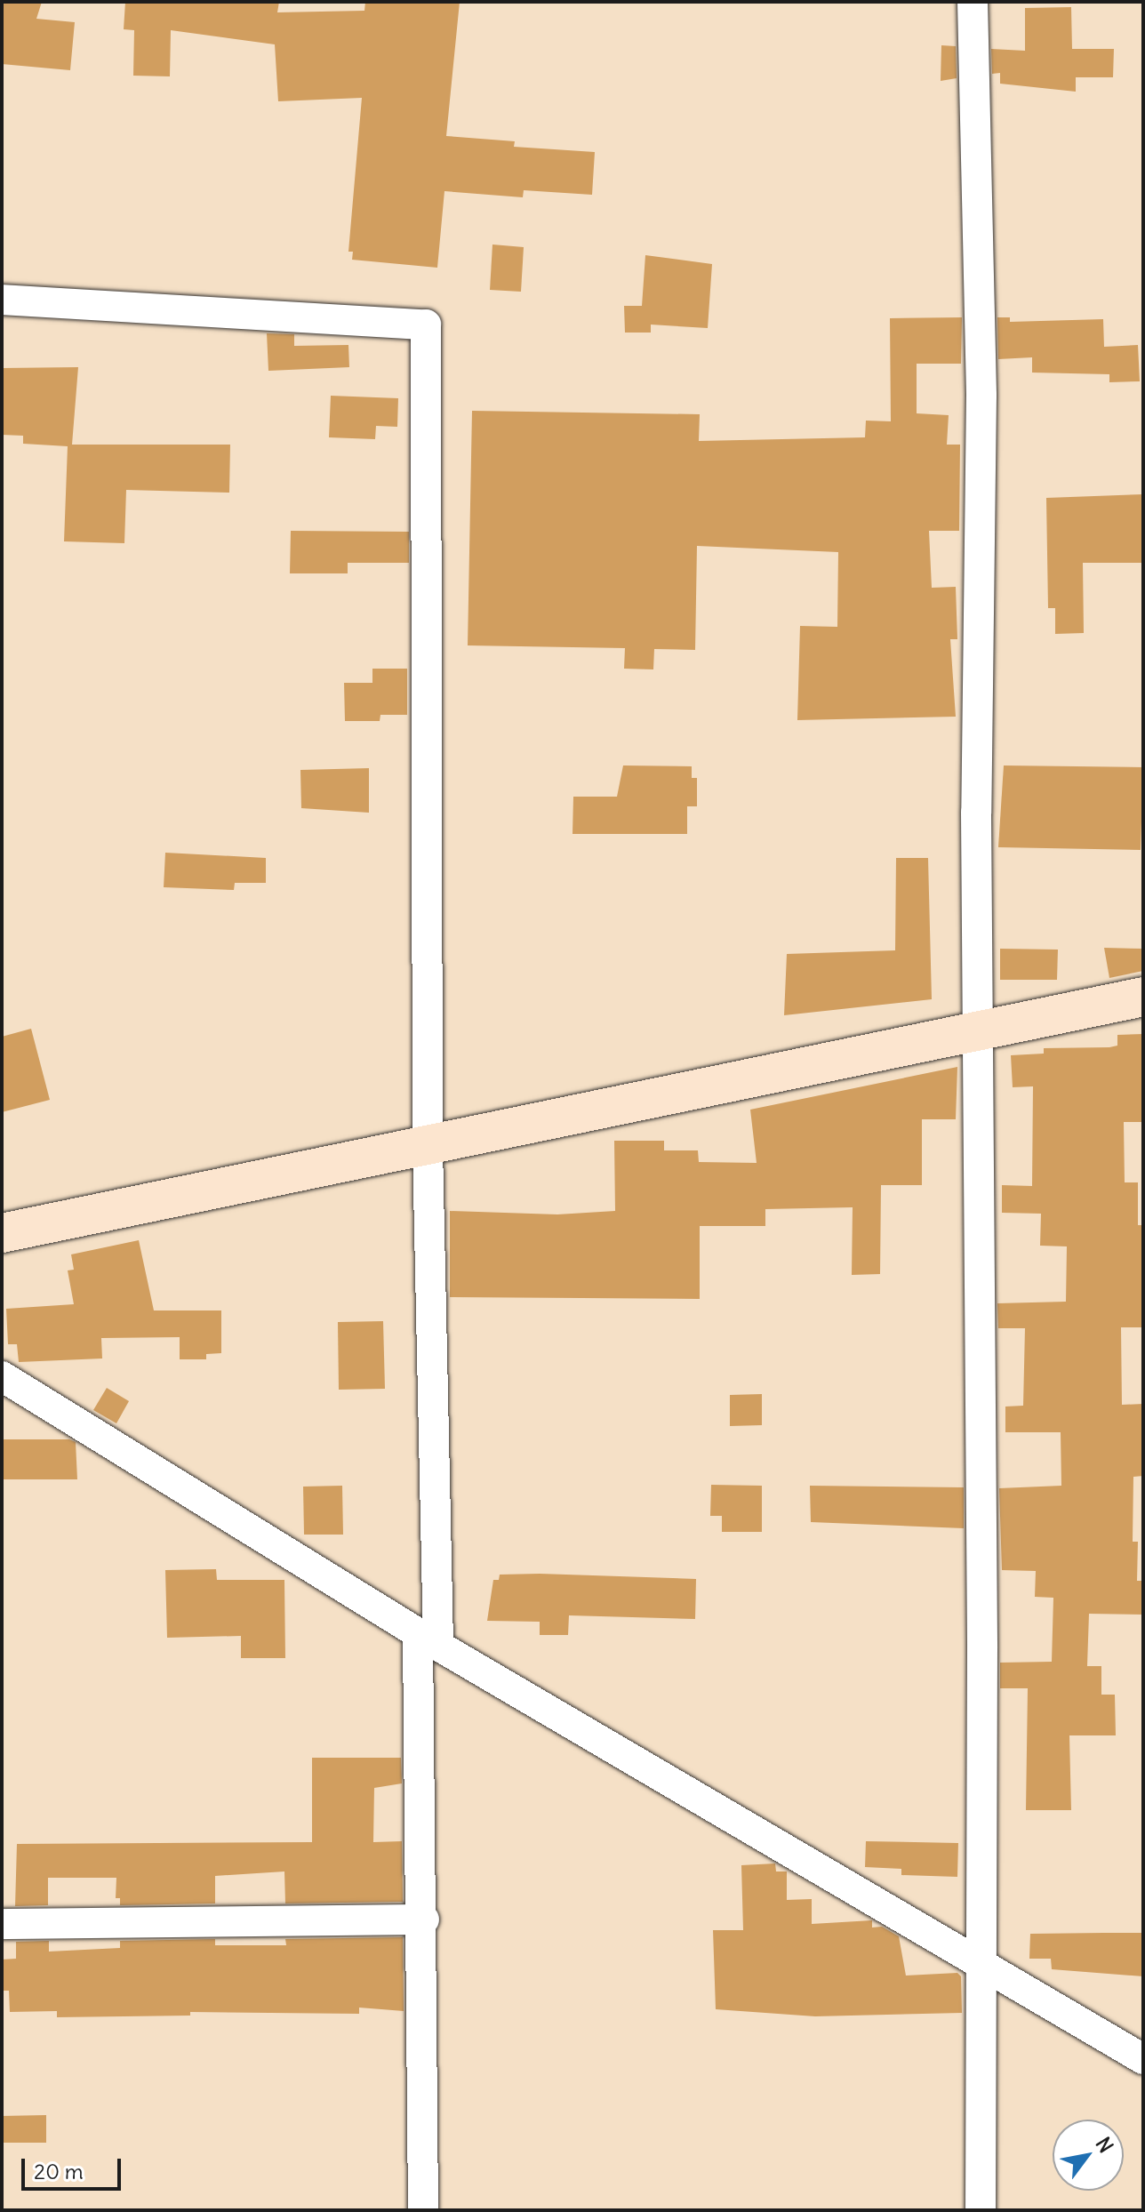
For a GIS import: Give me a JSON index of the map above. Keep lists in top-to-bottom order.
{
  "scale_bar": "20 m",
  "north": "top right"
}
